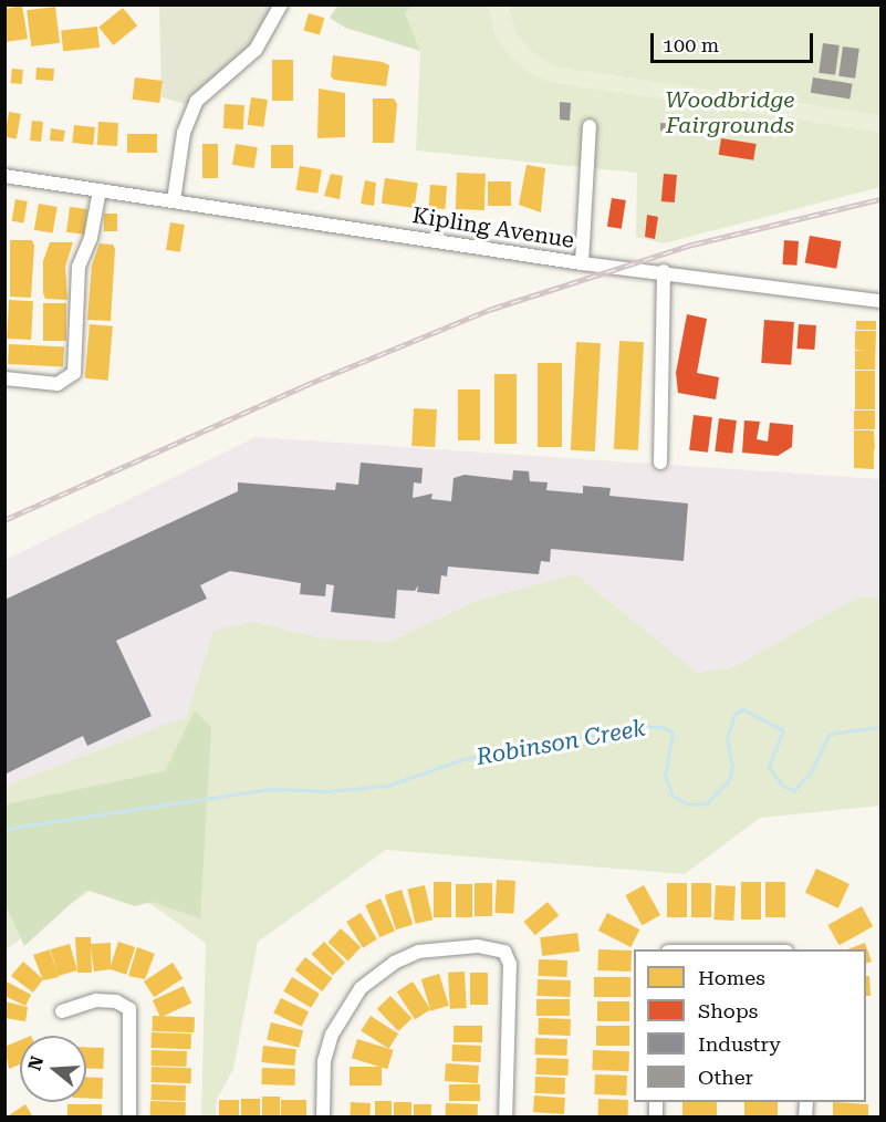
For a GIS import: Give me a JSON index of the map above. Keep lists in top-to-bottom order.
{
  "streets": {
    "street": ["Kipling Avenue"]
  },
  "water": ["Robinson Creek"],
  "parks": ["Woodbridge Fairgrounds"],
  "legend": [
    "Homes",
    "Shops",
    "Industry",
    "Other"
  ],
  "scale_bar": "100 m",
  "north": "left"
}
